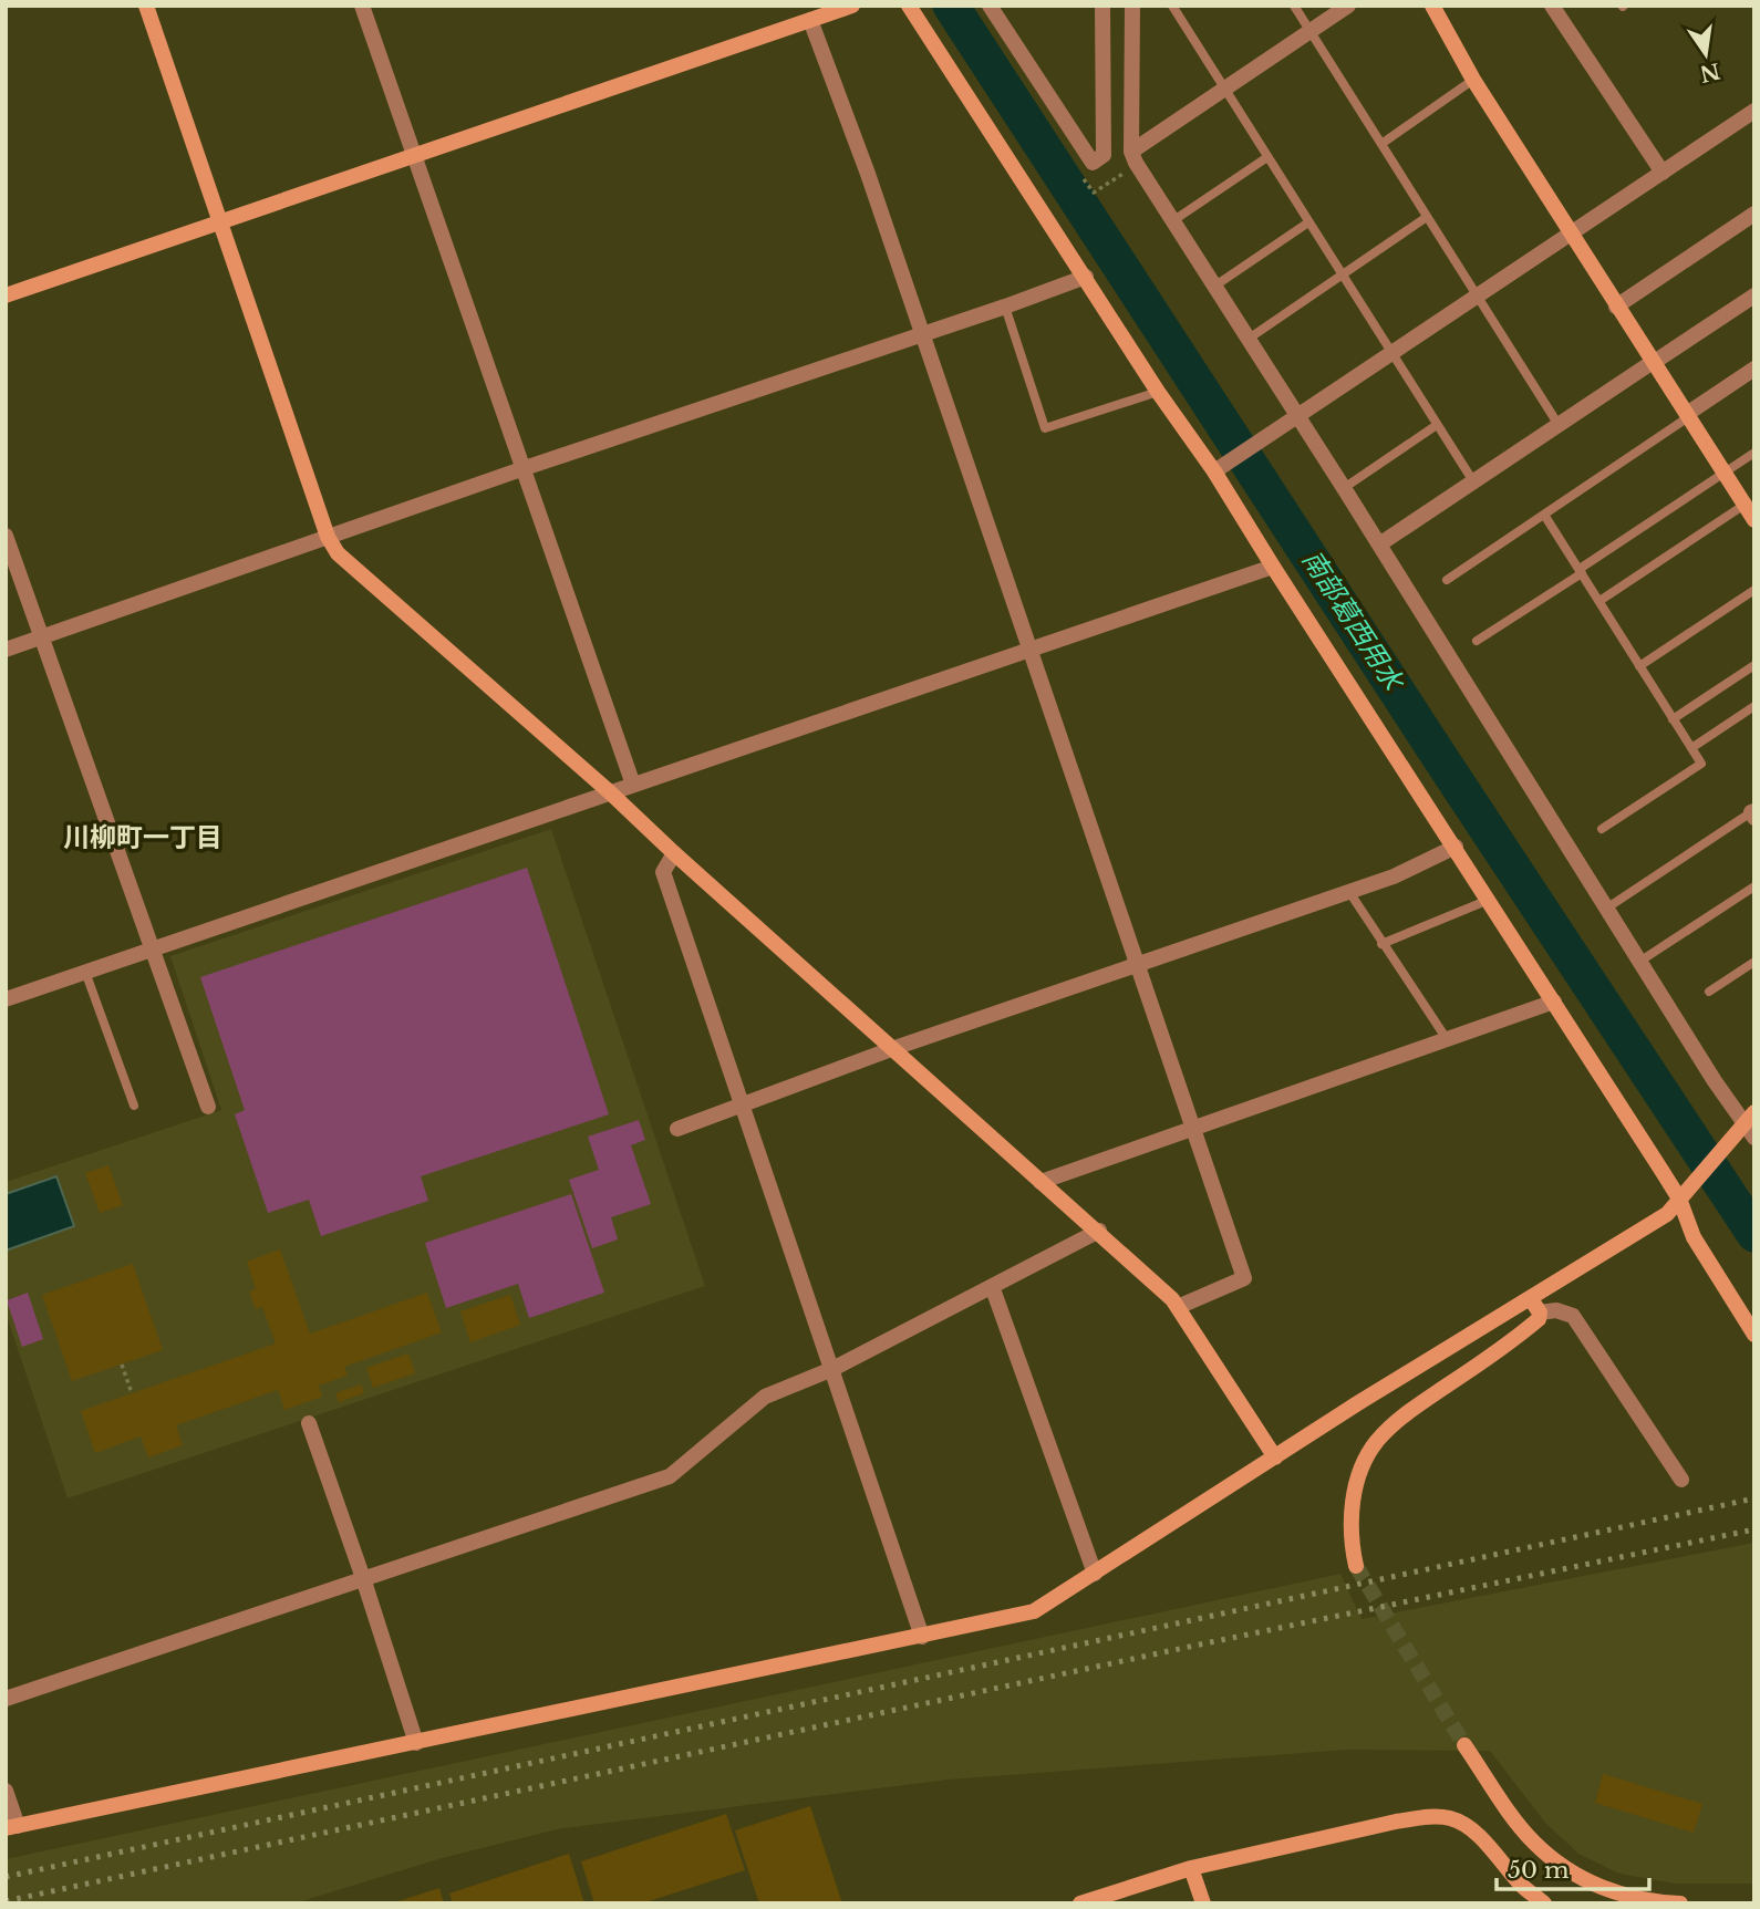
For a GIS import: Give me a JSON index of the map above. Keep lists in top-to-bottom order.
{
  "districts": ["川柳町一丁目"],
  "water": ["南部葛西用水"],
  "scale_bar": "50 m",
  "north": "bottom"
}
